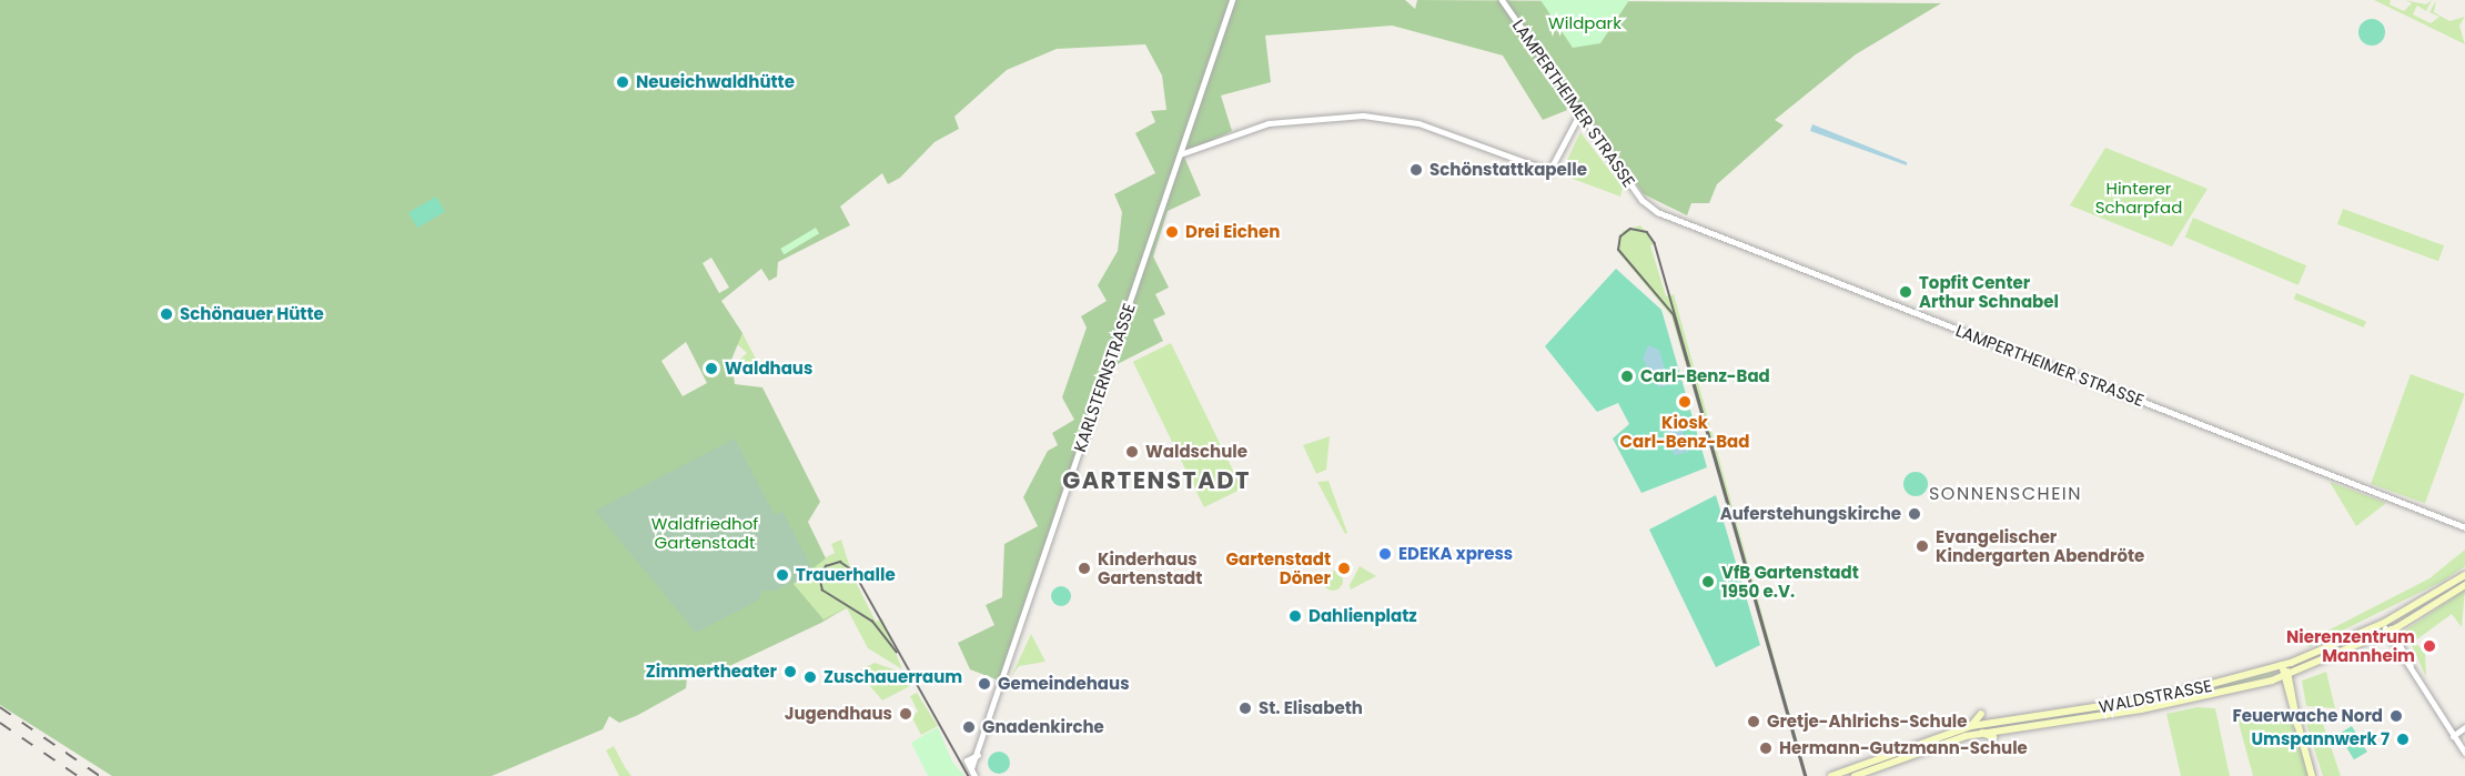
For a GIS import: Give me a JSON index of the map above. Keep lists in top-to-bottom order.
{
  "streets": {
    "main road": ["WALDSTRASSE"],
    "street": ["LAMPERTHEIMER STRASSE", "KARLSTERNSTRASSE"]
  },
  "districts": ["GARTENSTADT", "SONNENSCHEIN"],
  "parks": ["Wildpark", "Hinterer Scharpfad", "Waldfriedhof Gartenstadt"],
  "places": [
    "Neueichwaldhütte",
    "Schönstattkapelle",
    "Drei Eichen",
    "Topfit Center Arthur Schnabel",
    "Schönauer Hütte",
    "Waldhaus",
    "Carl-Benz-Bad",
    "Kiosk Carl-Benz-Bad",
    "Waldschule",
    "Auferstehungskirche",
    "Evangelischer Kindergarten Abendröte",
    "EDEKA xpress",
    "Kinderhaus Gartenstadt",
    "Gartenstadt Döner",
    "Trauerhalle",
    "VfB Gartenstadt 1950 e.V.",
    "Dahlienplatz",
    "Nierenzentrum Mannheim",
    "Zimmertheater",
    "Zuschauerraum",
    "Gemeindehaus",
    "St. Elisabeth",
    "Jugendhaus",
    "Feuerwache Nord",
    "Gretje-Ahlrichs-Schule",
    "Gnadenkirche",
    "Umspannwerk 7",
    "Hermann-Gutzmann-Schule"
  ]
}
